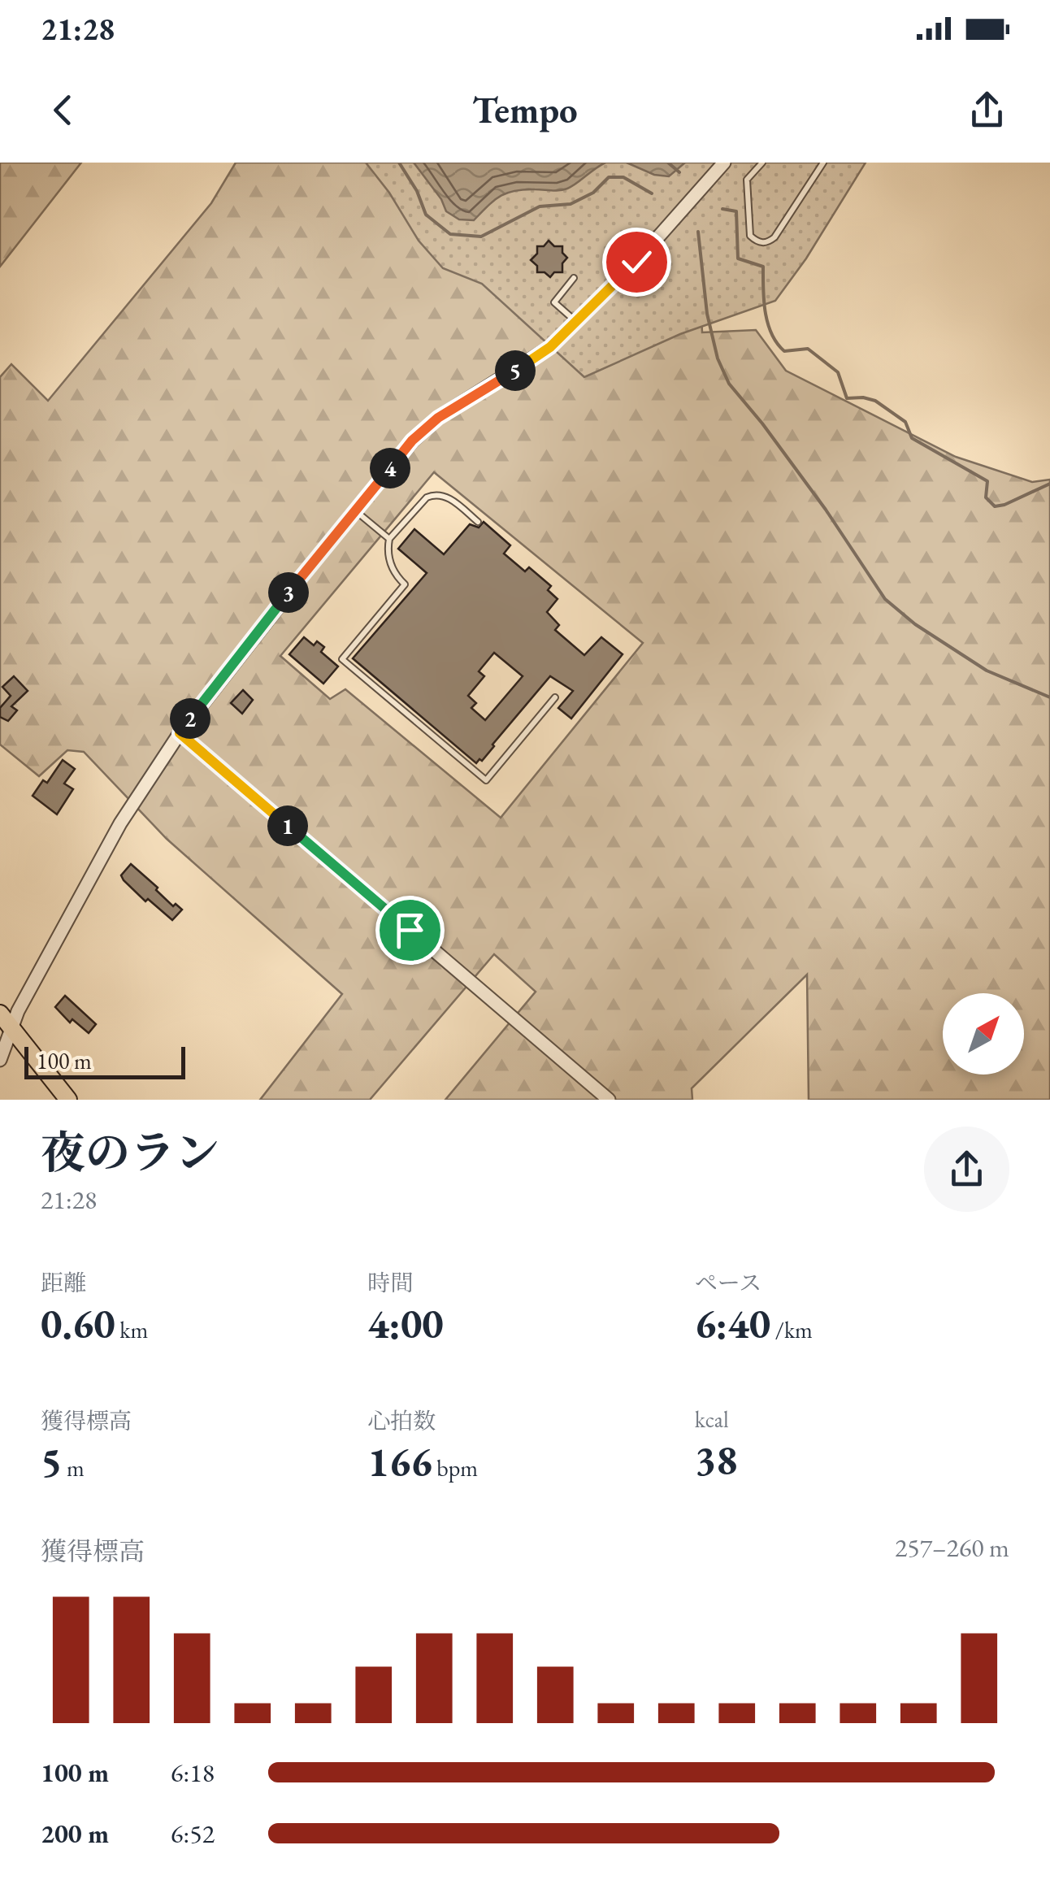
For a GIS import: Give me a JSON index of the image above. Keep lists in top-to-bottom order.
{
  "scale_bar": "100 m",
  "north": "top right",
  "page": {
    "status": "21:28",
    "header": "Tempo",
    "pins": [
      "5",
      "4",
      "3",
      "2",
      "1"
    ],
    "scale": "100 m",
    "heading": ["夜のラン", "21:28"],
    "stats": [
      ["距離", "0.60 km"],
      ["時間", "4:00"],
      ["ペース", "6:40 /km"],
      ["獲得標高", "5 m"],
      ["心拍数", "166 bpm"],
      ["kcal", "38"]
    ],
    "chart": ["獲得標高", "257–260 m"],
    "list": [
      {
        "name": "100 m",
        "note": "6:18"
      },
      {
        "name": "200 m",
        "note": "6:52"
      }
    ]
  }
}
